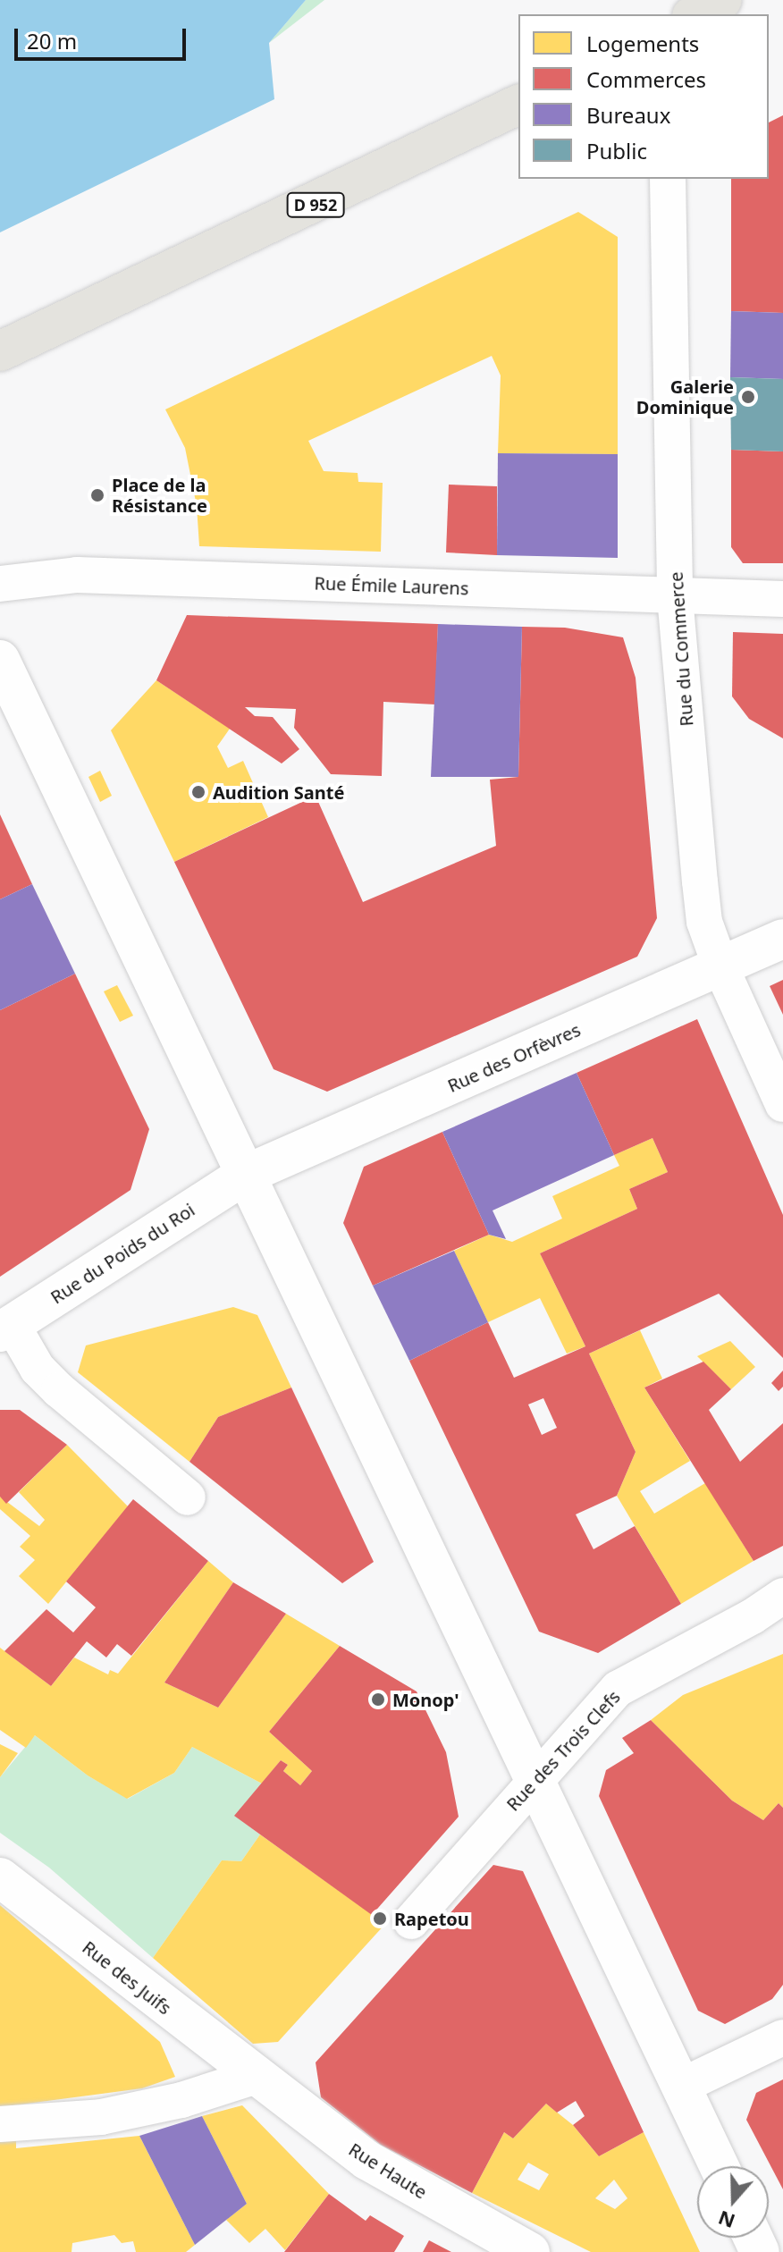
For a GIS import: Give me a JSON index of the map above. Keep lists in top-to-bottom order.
{
  "streets": {
    "main road": ["D 952"],
    "street": [
      "Rue Émile Laurens",
      "Rue du Commerce",
      "Rue des Orfèvres",
      "Rue du Poids du Roi",
      "Rue des Trois Clefs",
      "Rue des Juifs",
      "Rue Haute"
    ]
  },
  "crossings": [
    ["Rue Émile Laurens", "Rue du Commerce"],
    ["Rue du Commerce", "Rue des Orfèvres"],
    ["Rue des Orfèvres", "Rue du Poids du Roi"],
    ["Rue des Juifs", "Rue Haute"]
  ],
  "places": [
    "Galerie Dominique",
    "Place de la Résistance",
    "Audition Santé",
    "Monop'",
    "Rapetou"
  ],
  "legend": [
    "Logements",
    "Commerces",
    "Bureaux",
    "Public"
  ],
  "scale_bar": "20 m",
  "north": "bottom"
}
